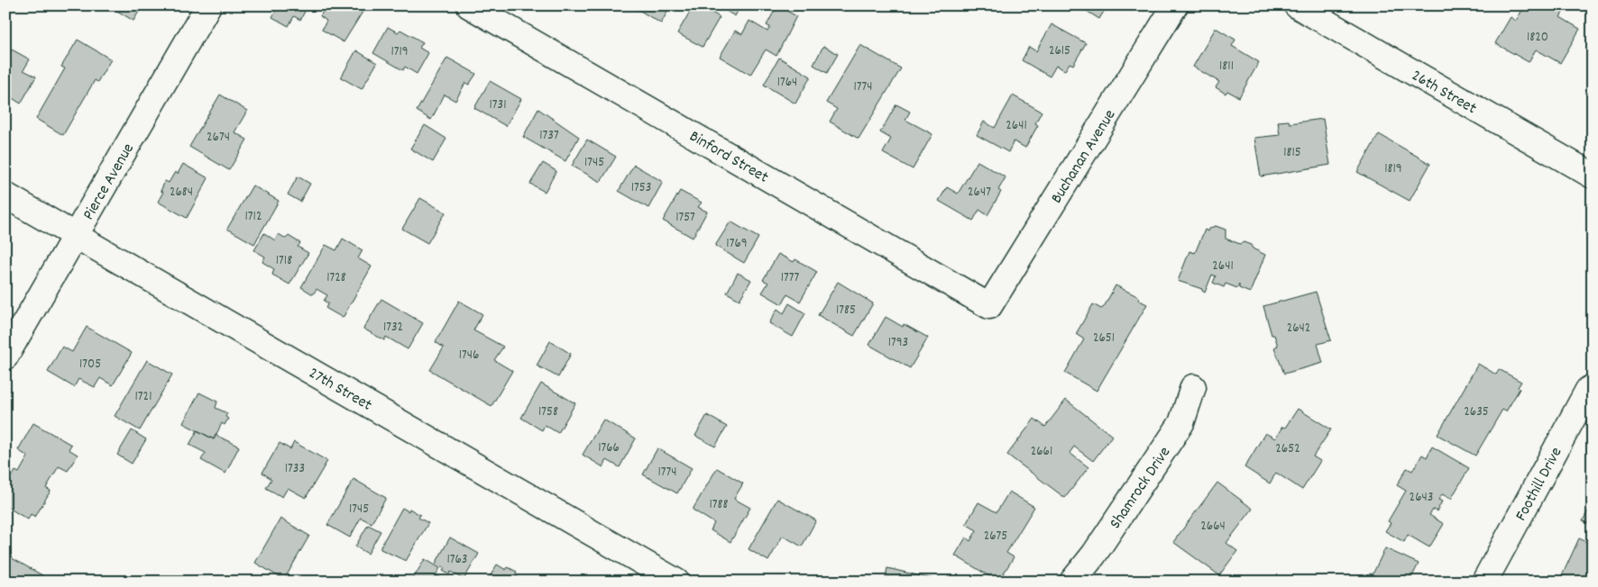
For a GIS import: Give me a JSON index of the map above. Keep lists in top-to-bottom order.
{
  "streets": {
    "street": [
      "26th Street",
      "Binford Street",
      "Buchanan Avenue",
      "Pierce Avenue",
      "27th Street",
      "Foothill Drive",
      "Shamrock Drive"
    ]
  },
  "crossings": [
    ["Binford Street", "Buchanan Avenue"],
    ["Pierce Avenue", "27th Street"]
  ],
  "house_numbers": [
    "1820",
    "2615",
    "1719",
    "1811",
    "1764",
    "1774",
    "1731",
    "2641",
    "1737",
    "2674",
    "1815",
    "1745",
    "1819",
    "1753",
    "2684",
    "2647",
    "1712",
    "1757",
    "1769",
    "1718",
    "2641",
    "1728",
    "1777",
    "1785",
    "1732",
    "2642",
    "2651",
    "1793",
    "1746",
    "1705",
    "1721",
    "1758",
    "2635",
    "1766",
    "2652",
    "2661",
    "1733",
    "1774",
    "2643",
    "1788",
    "1745",
    "2664",
    "2675",
    "1763"
  ]
}
